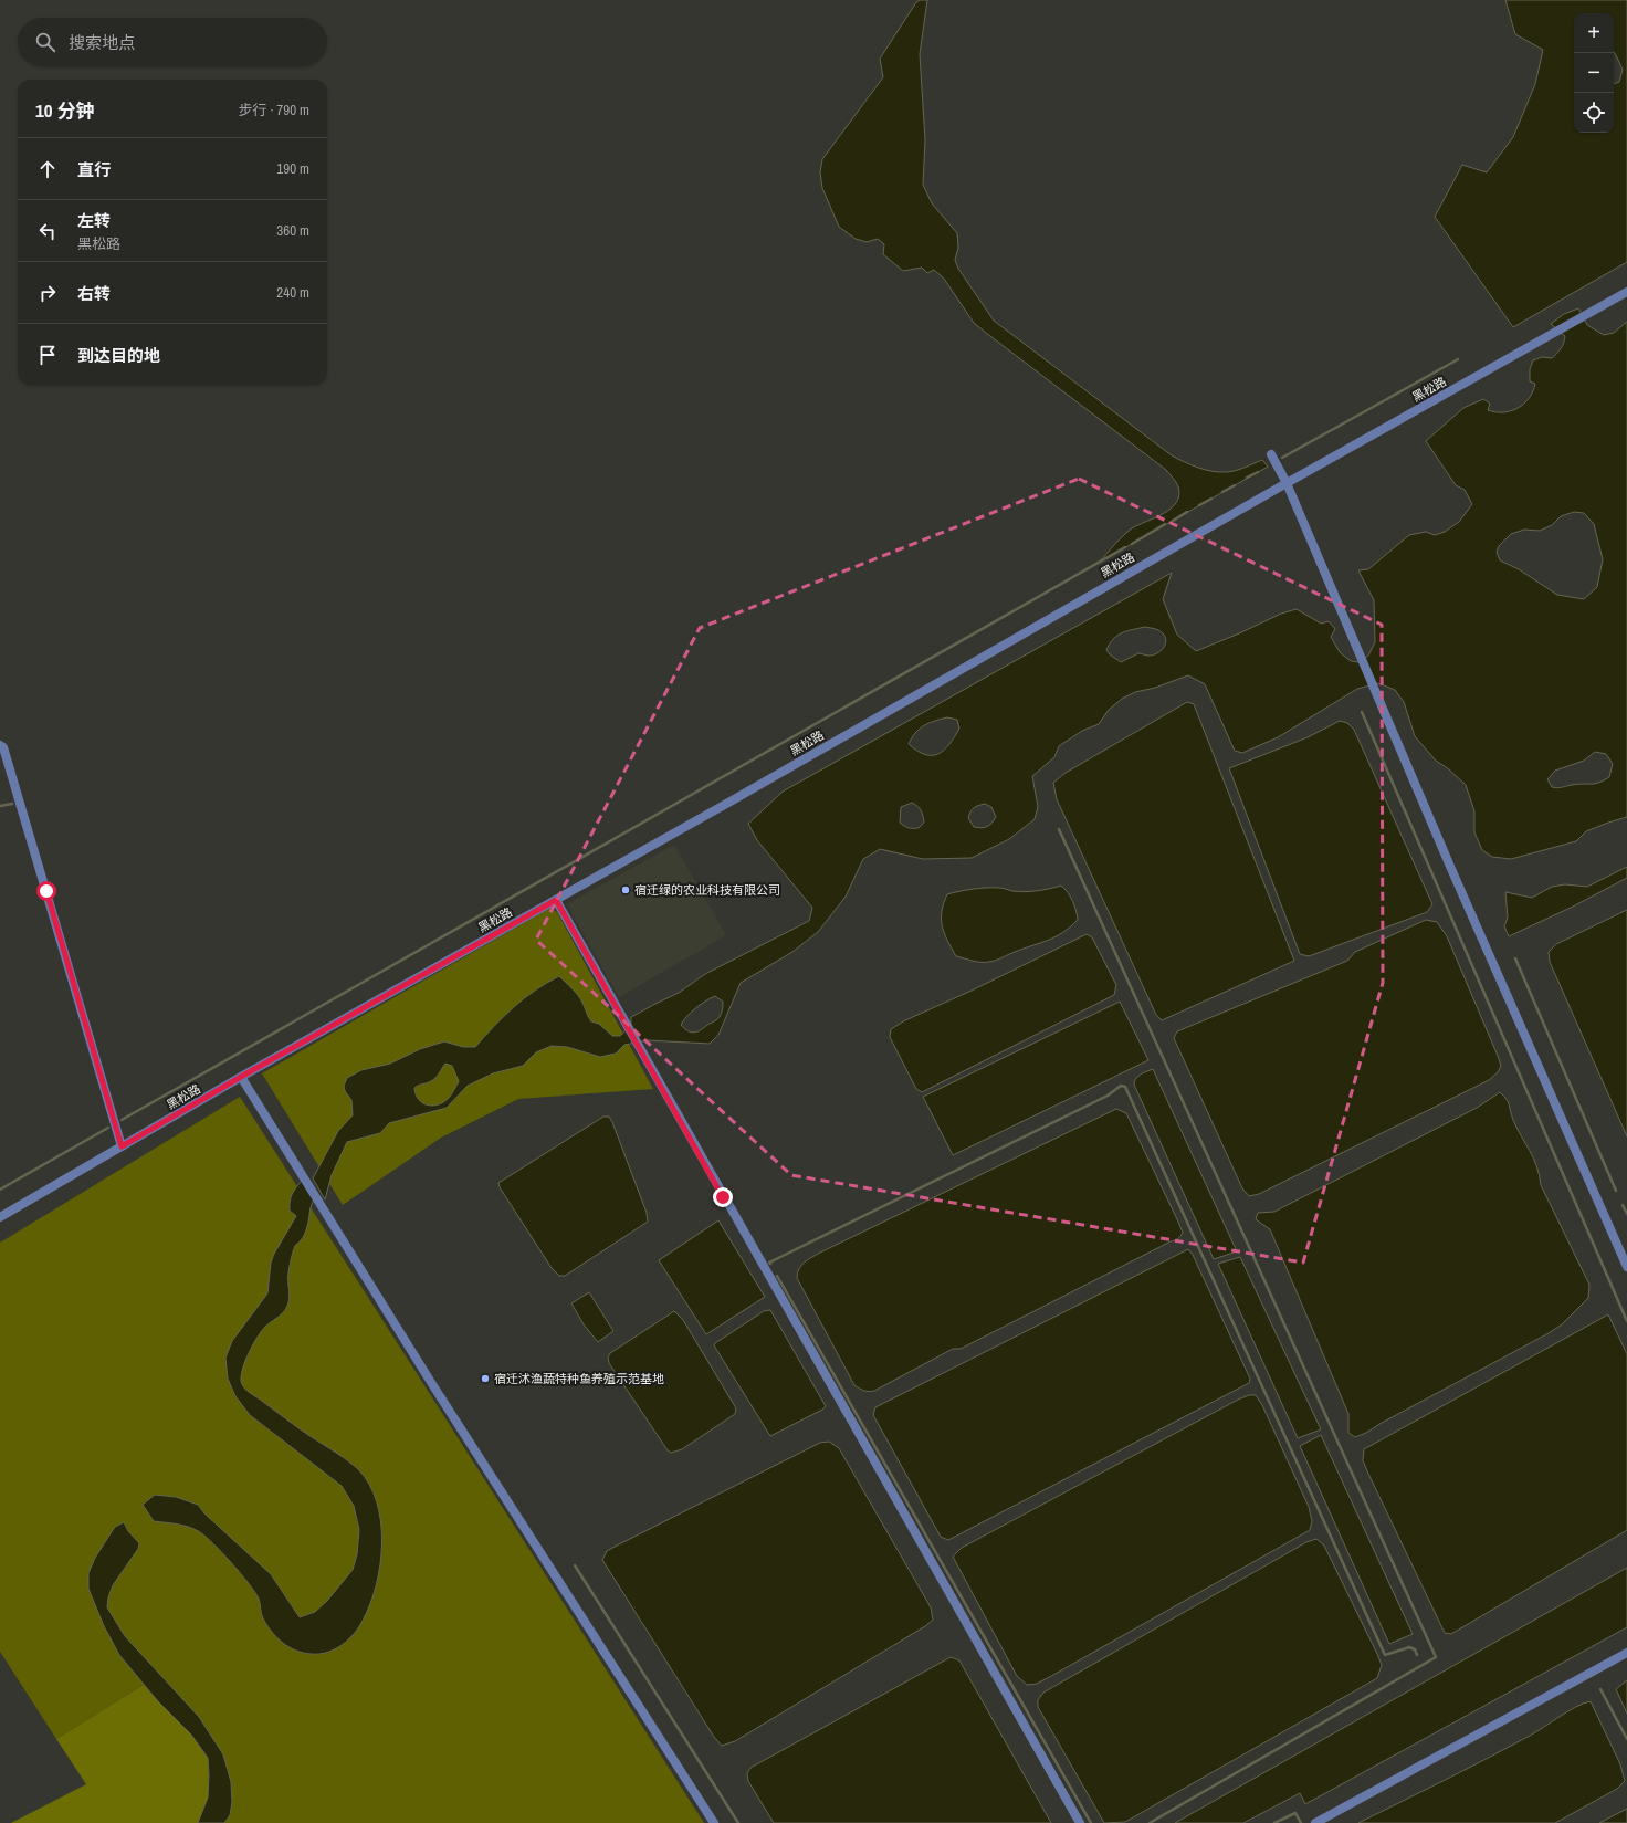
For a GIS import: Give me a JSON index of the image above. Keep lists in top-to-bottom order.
{
  "streets": {
    "street": ["黑松路"]
  },
  "places": ["宿迁绿的农业科技有限公司", "宿迁沭渔蔬特种鱼养殖示范基地"],
  "page": {
    "map_buttons": ["+", "−"],
    "search": "搜索地点",
    "heading": ["10 分钟", "步行 · 790 m"],
    "list": [
      ["直行", "190 m"],
      ["左转", "黑松路", "360 m"],
      ["右转", "240 m"],
      "到达目的地"
    ]
  }
}
